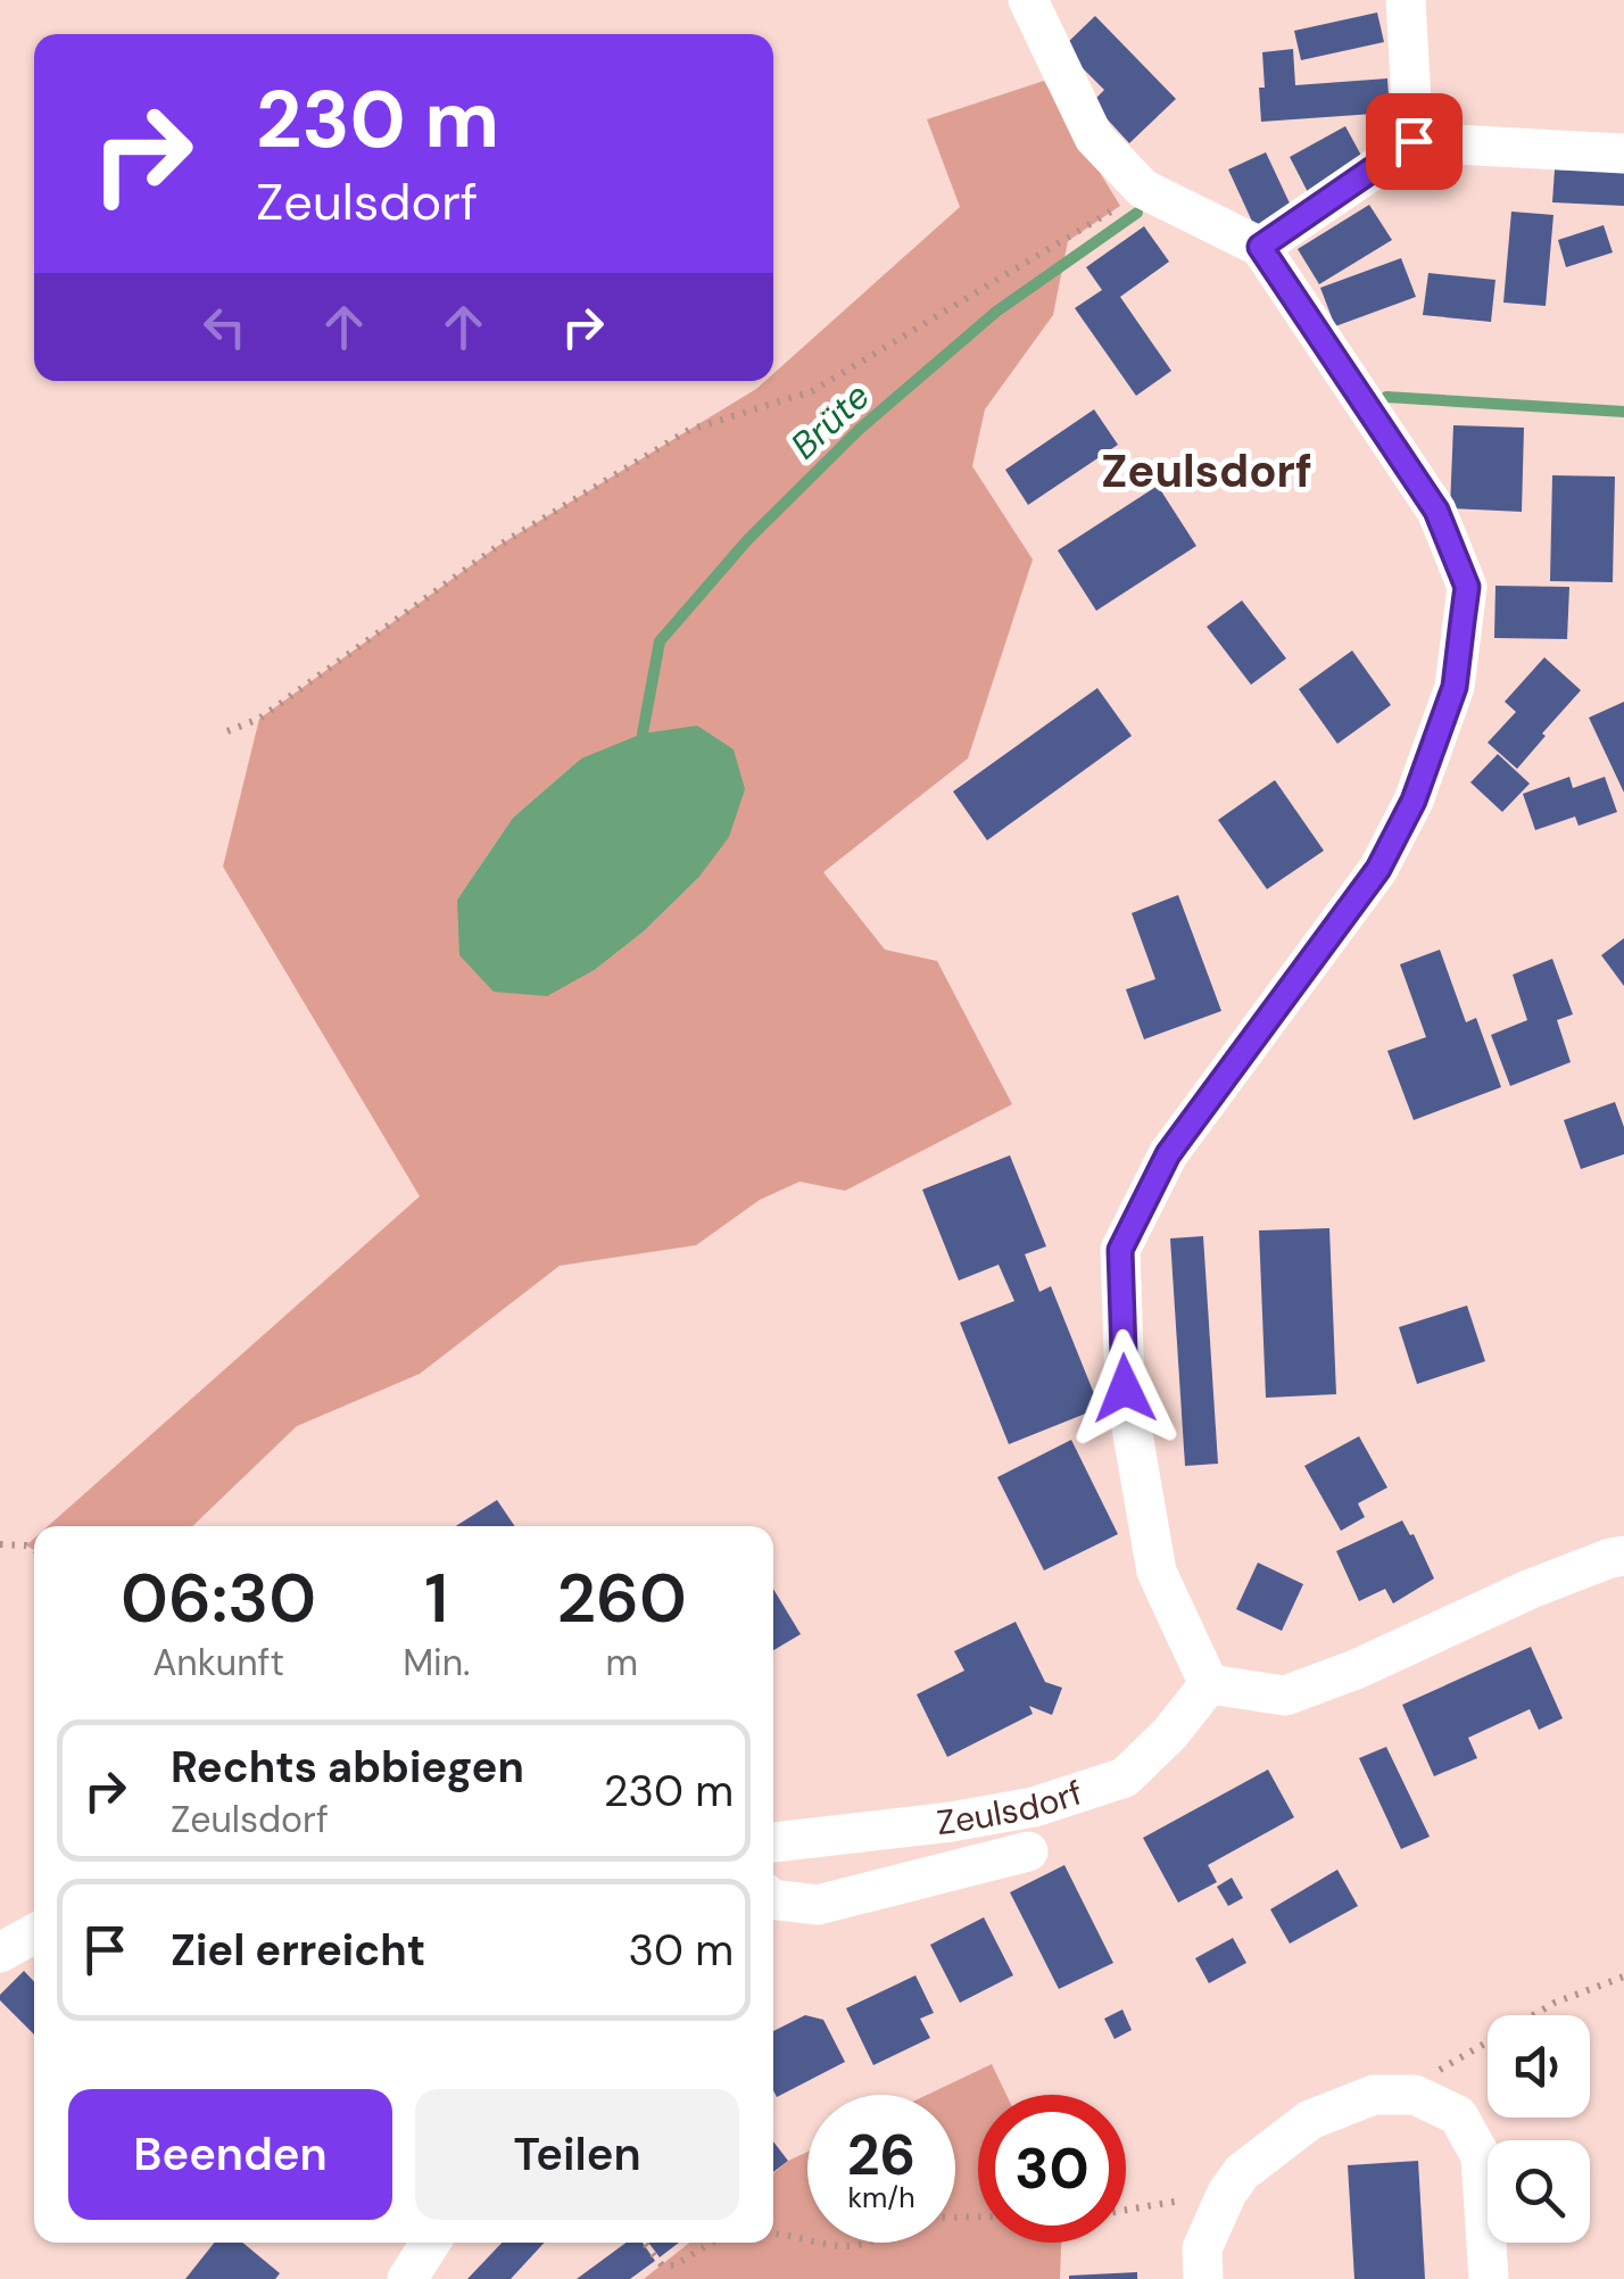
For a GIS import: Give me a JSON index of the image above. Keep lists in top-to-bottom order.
{
  "streets": {
    "street": ["Zeulsdorf"]
  },
  "districts": ["Zeulsdorf"],
  "water": ["Brüte"],
  "page": {
    "turn": ["230 m", "Zeulsdorf"],
    "eta": [
      "06:30",
      "Ankunft",
      "1",
      "Min.",
      "260",
      "m"
    ],
    "list": [
      {
        "name": "Rechts abbiegen",
        "note": "Zeulsdorf",
        "value": "230 m"
      },
      {
        "name": "Ziel erreicht",
        "value": "30 m"
      }
    ],
    "buttons": ["Beenden", "Teilen"],
    "speed": "26 km/h",
    "limit": "30"
  }
}
